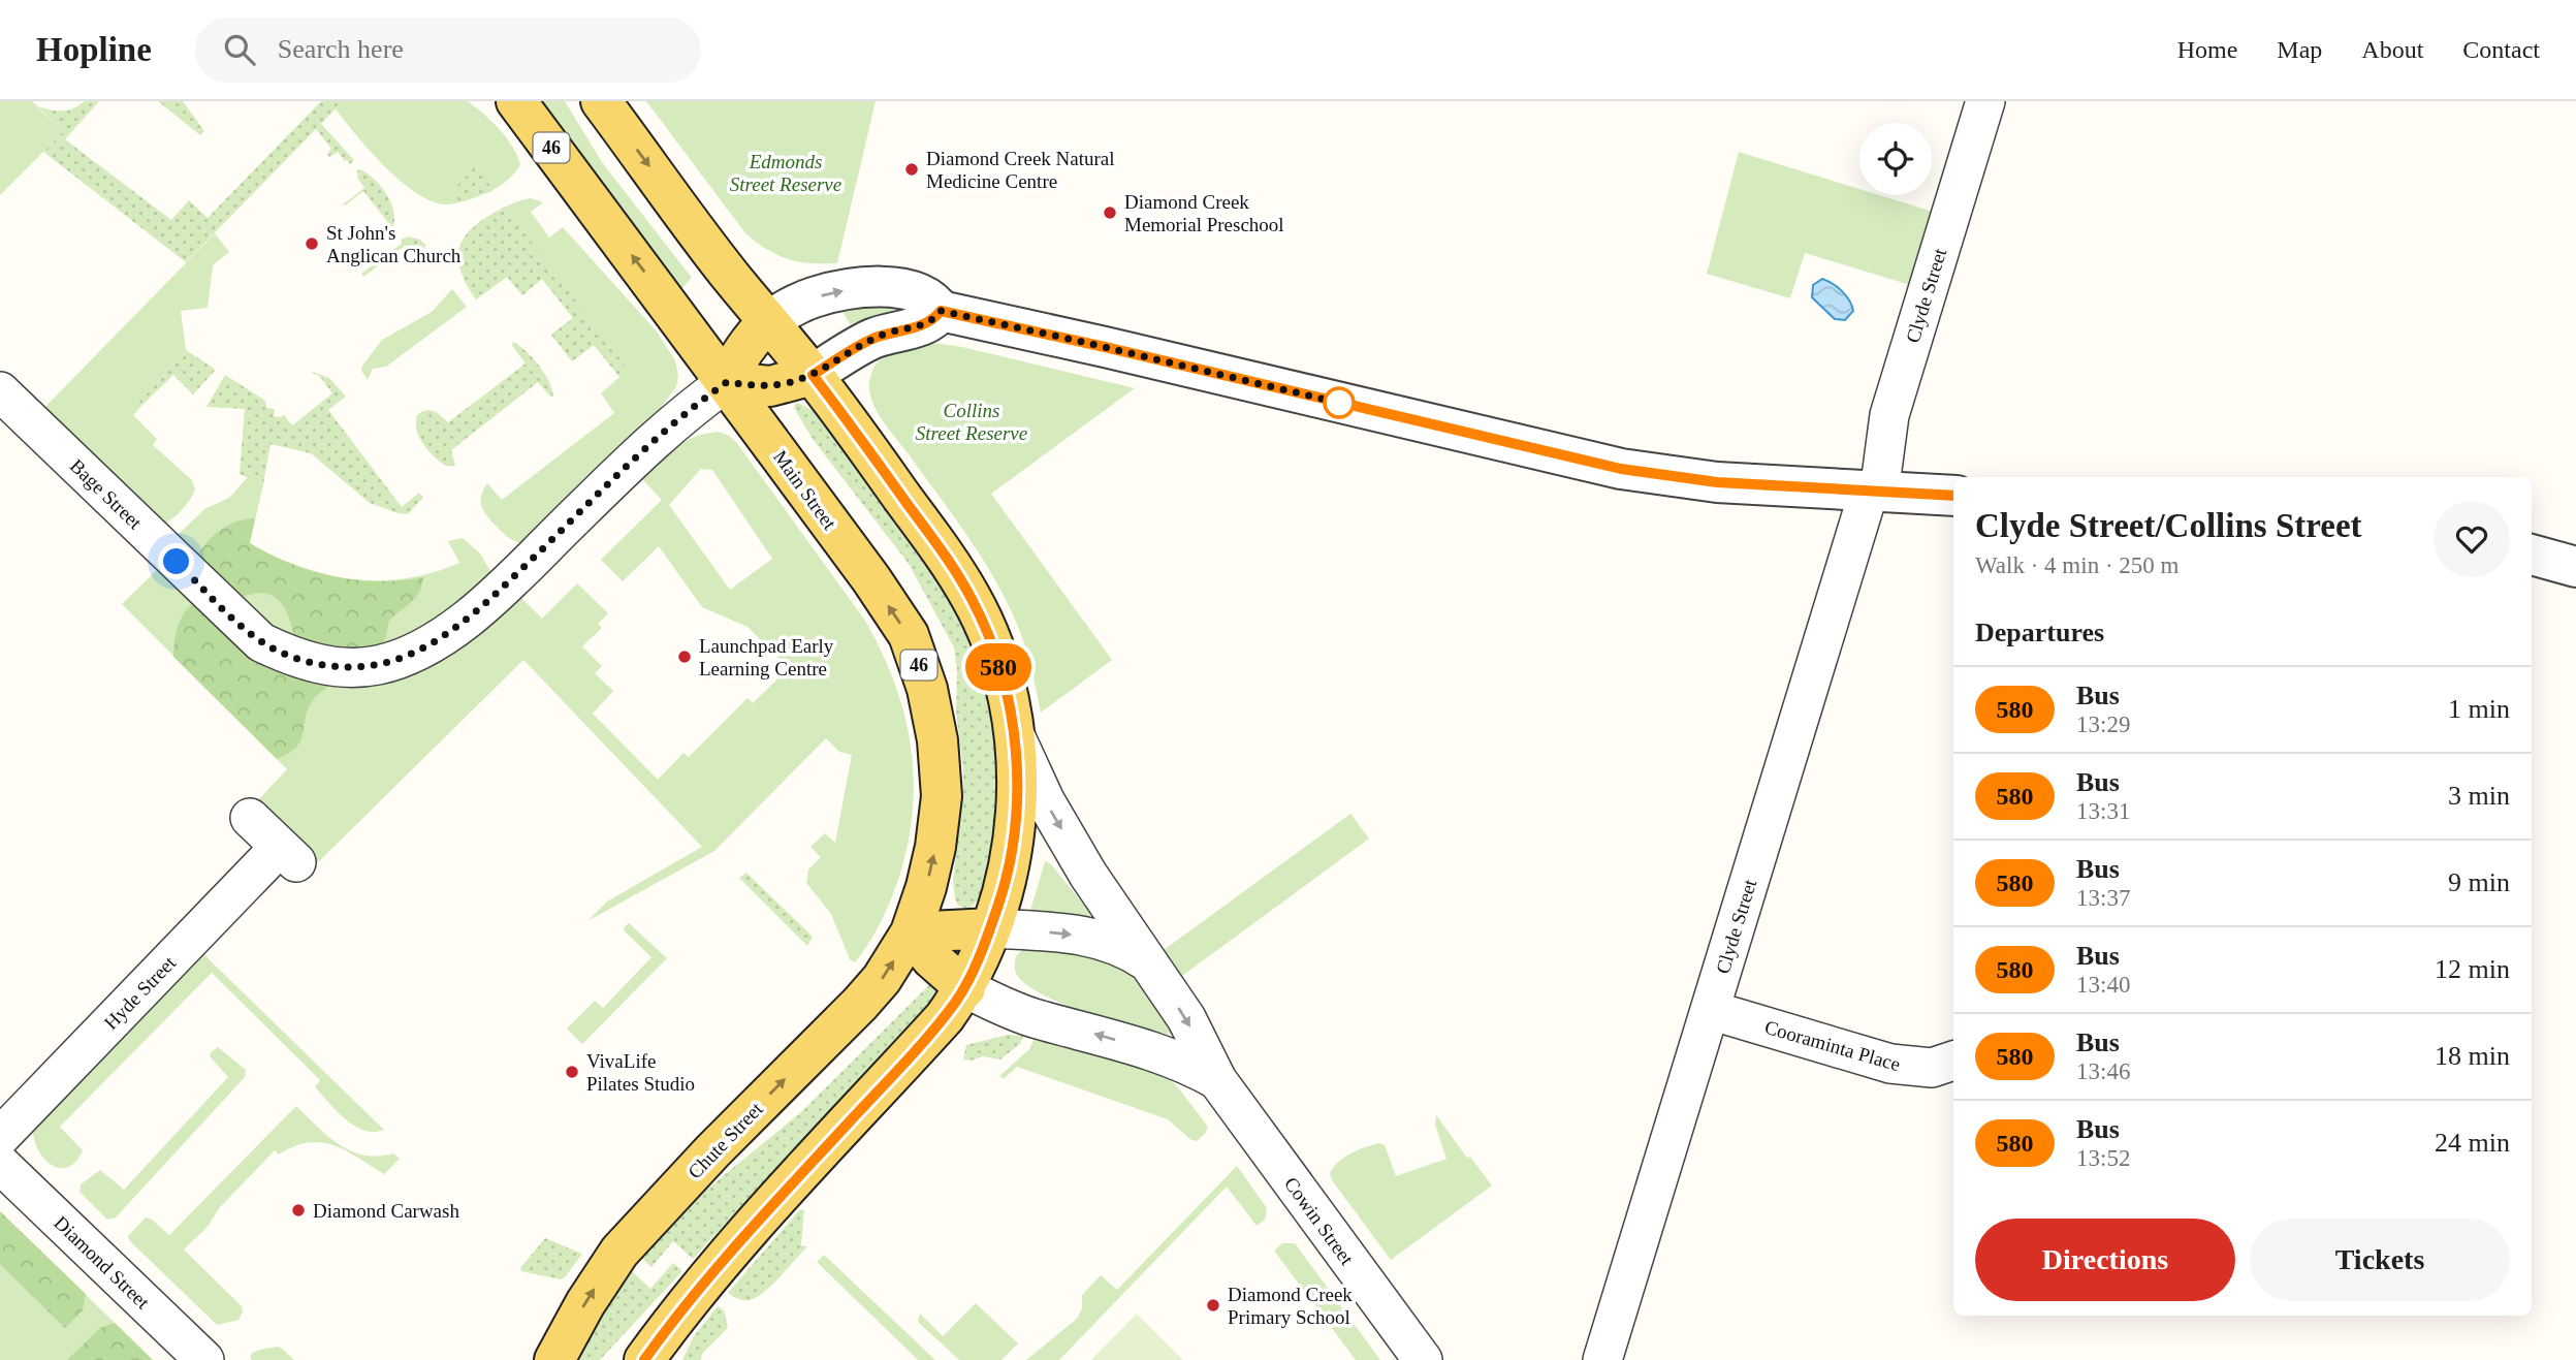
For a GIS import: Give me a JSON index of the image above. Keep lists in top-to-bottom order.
{
  "streets": {
    "main road": ["46", "Main Street", "Chute Street"],
    "street": [
      "Clyde Street",
      "Bage Street",
      "Hyde Street",
      "Cooraminta Place",
      "Cowin Street",
      "Diamond Street"
    ]
  },
  "crossings": [
    ["Clyde Street", "Cooraminta Place"],
    ["Main Street", "Bage Street"],
    ["Main Street", "Chute Street"]
  ],
  "parks": ["Edmonds Street Reserve", "Collins Street Reserve"],
  "places": [
    "Diamond Creek Natural Medicine Centre",
    "Diamond Creek Memorial Preschool",
    "St John's Anglican Church",
    "Launchpad Early Learning Centre",
    "VivaLife Pilates Studio",
    "Diamond Carwash",
    "Diamond Creek Primary School"
  ],
  "lines": ["bus line 580"],
  "page": {
    "header": "Hopline",
    "search": "Search here",
    "nav": [
      "Home",
      "Map",
      "About",
      "Contact"
    ],
    "on_map": "580",
    "heading": [
      ["Clyde Street/Collins Street", "Walk · 4 min · 250 m"],
      "Departures"
    ],
    "list": [
      {
        "mark": "580",
        "name": "Bus",
        "note": "13:29",
        "value": "1 min"
      },
      {
        "mark": "580",
        "name": "Bus",
        "note": "13:31",
        "value": "3 min"
      },
      {
        "mark": "580",
        "name": "Bus",
        "note": "13:37",
        "value": "9 min"
      },
      {
        "mark": "580",
        "name": "Bus",
        "note": "13:40",
        "value": "12 min"
      },
      {
        "mark": "580",
        "name": "Bus",
        "note": "13:46",
        "value": "18 min"
      },
      {
        "mark": "580",
        "name": "Bus",
        "note": "13:52",
        "value": "24 min"
      }
    ],
    "buttons": ["Directions", "Tickets"]
  }
}
